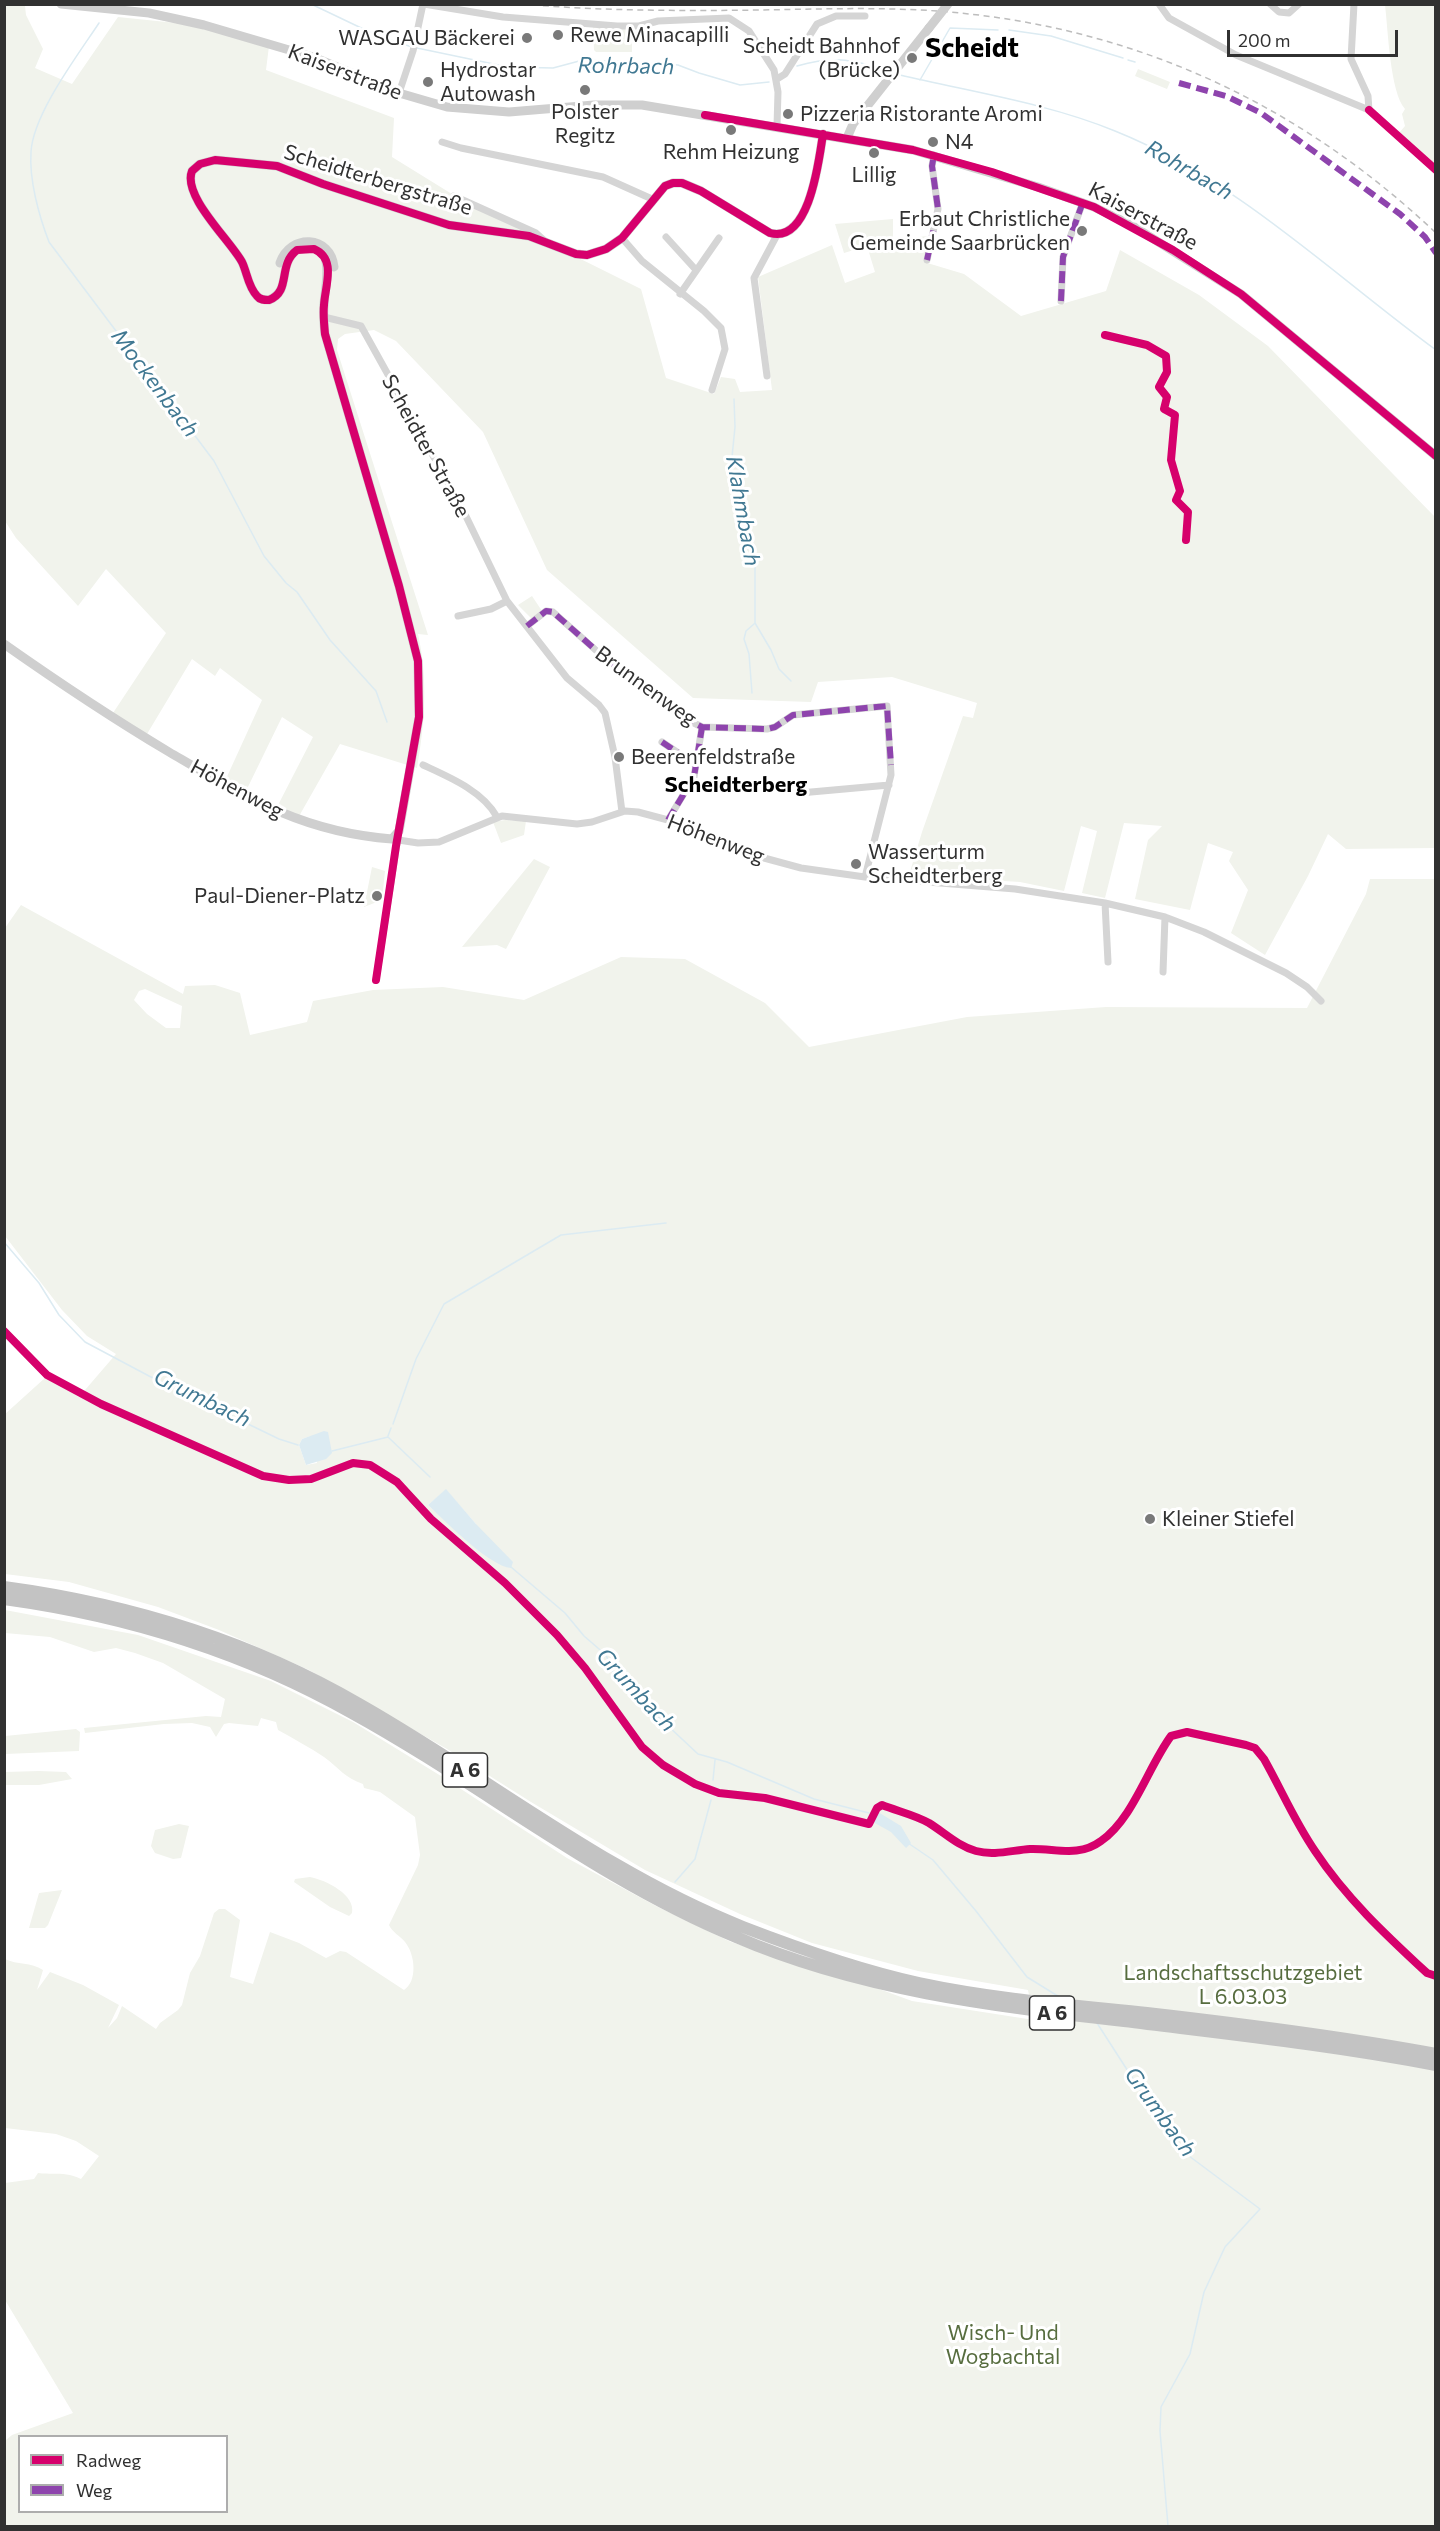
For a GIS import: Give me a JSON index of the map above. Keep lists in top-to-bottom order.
{
  "streets": {
    "highway": ["A 6"],
    "street": [
      "Kaiserstraße",
      "Scheidterbergstraße",
      "Scheidter Straße",
      "Brunnenweg",
      "Höhenweg"
    ]
  },
  "crossings": [
    ["Scheidterbergstraße", "Scheidter Straße"],
    ["Scheidterbergstraße", "Höhenweg"],
    ["Scheidter Straße", "Brunnenweg"],
    ["Scheidter Straße", "Höhenweg"]
  ],
  "districts": ["Scheidt", "Scheidterberg"],
  "water": [
    "Rohrbach",
    "Mockenbach",
    "Klahmbach",
    "Grumbach"
  ],
  "parks": ["Landschaftsschutzgebiet L 6.03.03", "Wisch- Und Wogbachtal"],
  "places": [
    "Rewe Minacapilli",
    "WASGAU Bäckerei",
    "Scheidt Bahnhof (Brücke)",
    "Hydrostar Autowash",
    "Polster Regitz",
    "Pizzeria Ristorante Aromi",
    "Rehm Heizung",
    "N4",
    "Lillig",
    "Erbaut Christliche Gemeinde Saarbrücken",
    "Beerenfeldstraße",
    "Wasserturm Scheidterberg",
    "Paul-Diener-Platz",
    "Kleiner Stiefel"
  ],
  "legend": ["Radweg", "Weg"],
  "scale_bar": "200 m"
}
